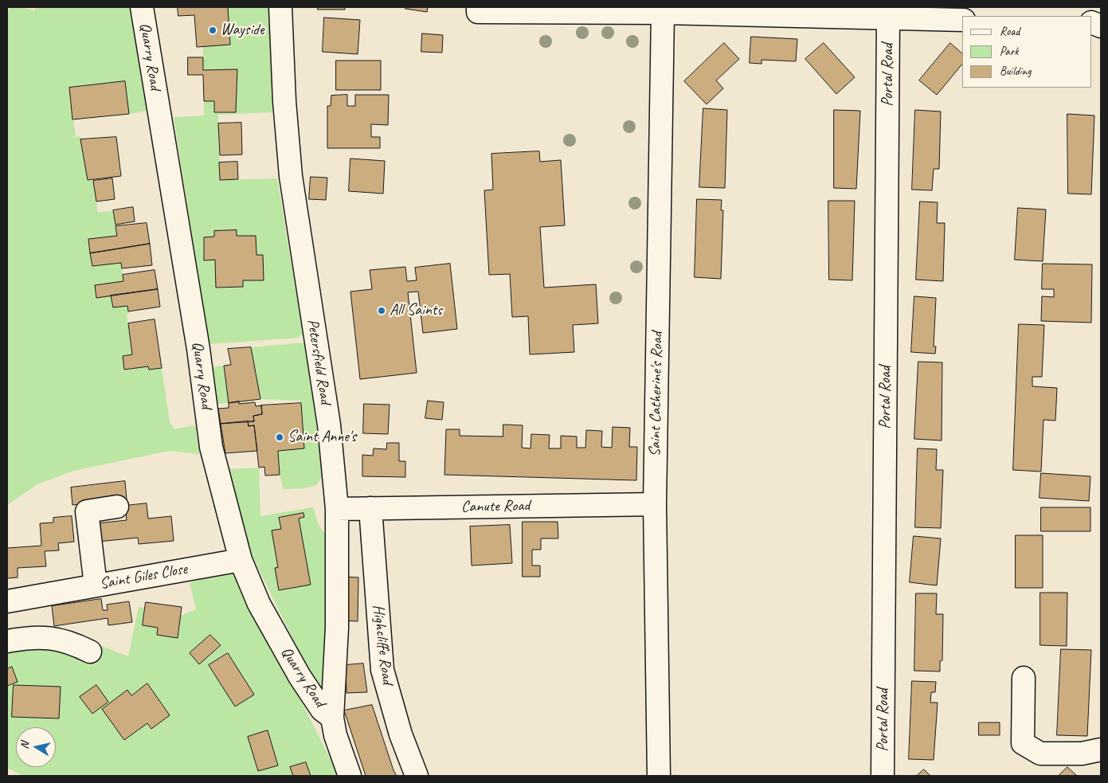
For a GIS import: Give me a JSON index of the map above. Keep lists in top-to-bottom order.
{
  "streets": {
    "street": [
      "Quarry Road",
      "Portal Road",
      "Petersfield Road",
      "Saint Catherine's Road",
      "Canute Road",
      "Saint Giles Close",
      "Highcliffe Road"
    ]
  },
  "crossings": [
    ["Quarry Road", "Petersfield Road"],
    ["Quarry Road", "Saint Giles Close"],
    ["Petersfield Road", "Canute Road"],
    ["Saint Catherine's Road", "Canute Road"],
    ["Canute Road", "Highcliffe Road"]
  ],
  "places": ["Wayside", "All Saints", "Saint Anne's"],
  "legend": ["Road", "Park", "Building"],
  "north": "left"
}
